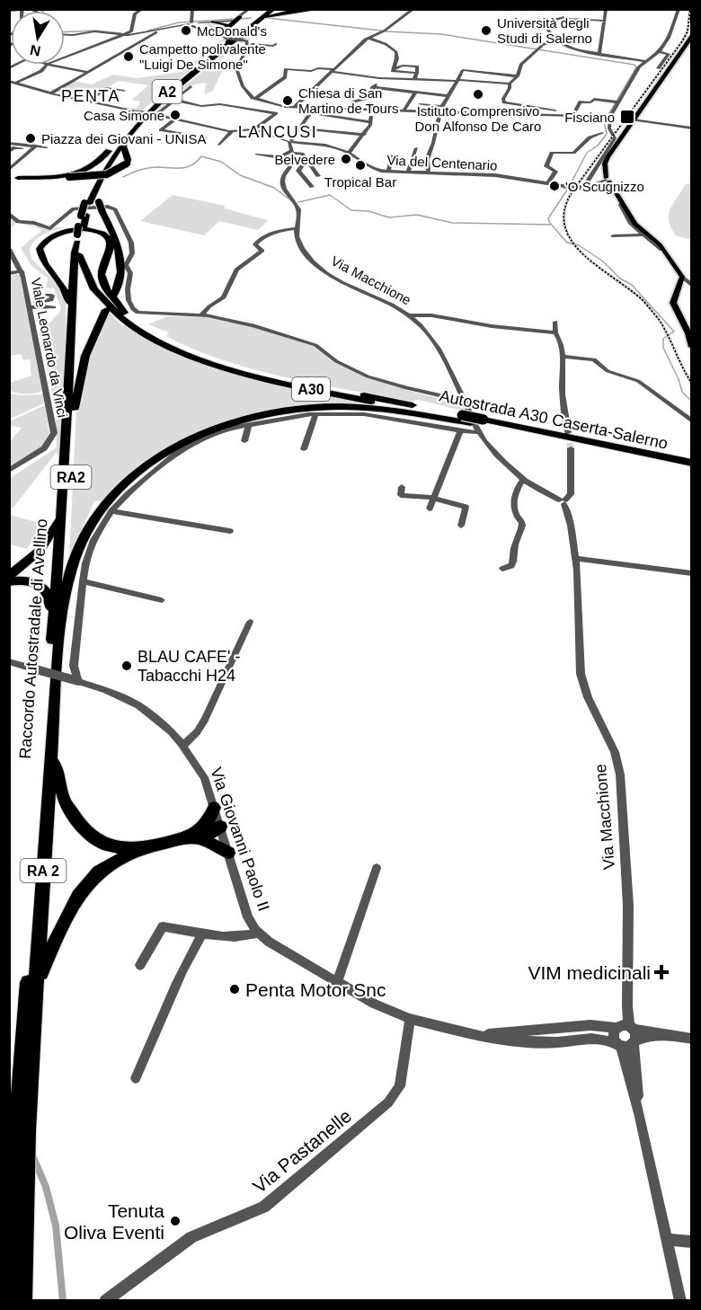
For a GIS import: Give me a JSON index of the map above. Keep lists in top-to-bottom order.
{
  "streets": {
    "highway": [
      "A2",
      "A30",
      "Autostrada A30 Caserta-Salerno",
      "RA2",
      "Raccordo Autostradale di Avellino",
      "RA 2"
    ],
    "street": [
      "Via del Centenario",
      "Via Macchione",
      "Viale Leonardo da Vinci",
      "Via Giovanni Paolo II",
      "Via Pastanelle"
    ]
  },
  "crossings": [
    ["A2", "A30"],
    ["Via Macchione", "Via Giovanni Paolo II"],
    ["A30", "Autostrada A30 Caserta-Salerno"],
    ["A30", "Raccordo Autostradale di Avellino"],
    ["RA2", "Raccordo Autostradale di Avellino"],
    ["RA2", "RA 2"],
    ["Via Giovanni Paolo II", "Via Pastanelle"]
  ],
  "districts": ["PENTA", "LANCUSI"],
  "places": {
    "other": [
      "McDonald's",
      "Università degli Studi di Salerno",
      "Campetto polivalente \"Luigi De Simone\"",
      "Istituto Comprensivo Don Alfonso De Caro",
      "Chiesa di San Martino de Tours",
      "Casa Simone",
      "Piazza dei Giovani - UNISA",
      "Belvedere",
      "Tropical Bar",
      "'O Scugnizzo",
      "BLAU CAFE' - Tabacchi H24",
      "Penta Motor Snc",
      "Tenuta Oliva Eventi"
    ],
    "transit": ["Fisciano"],
    "health": ["VIM medicinali"]
  },
  "north": "bottom"
}
